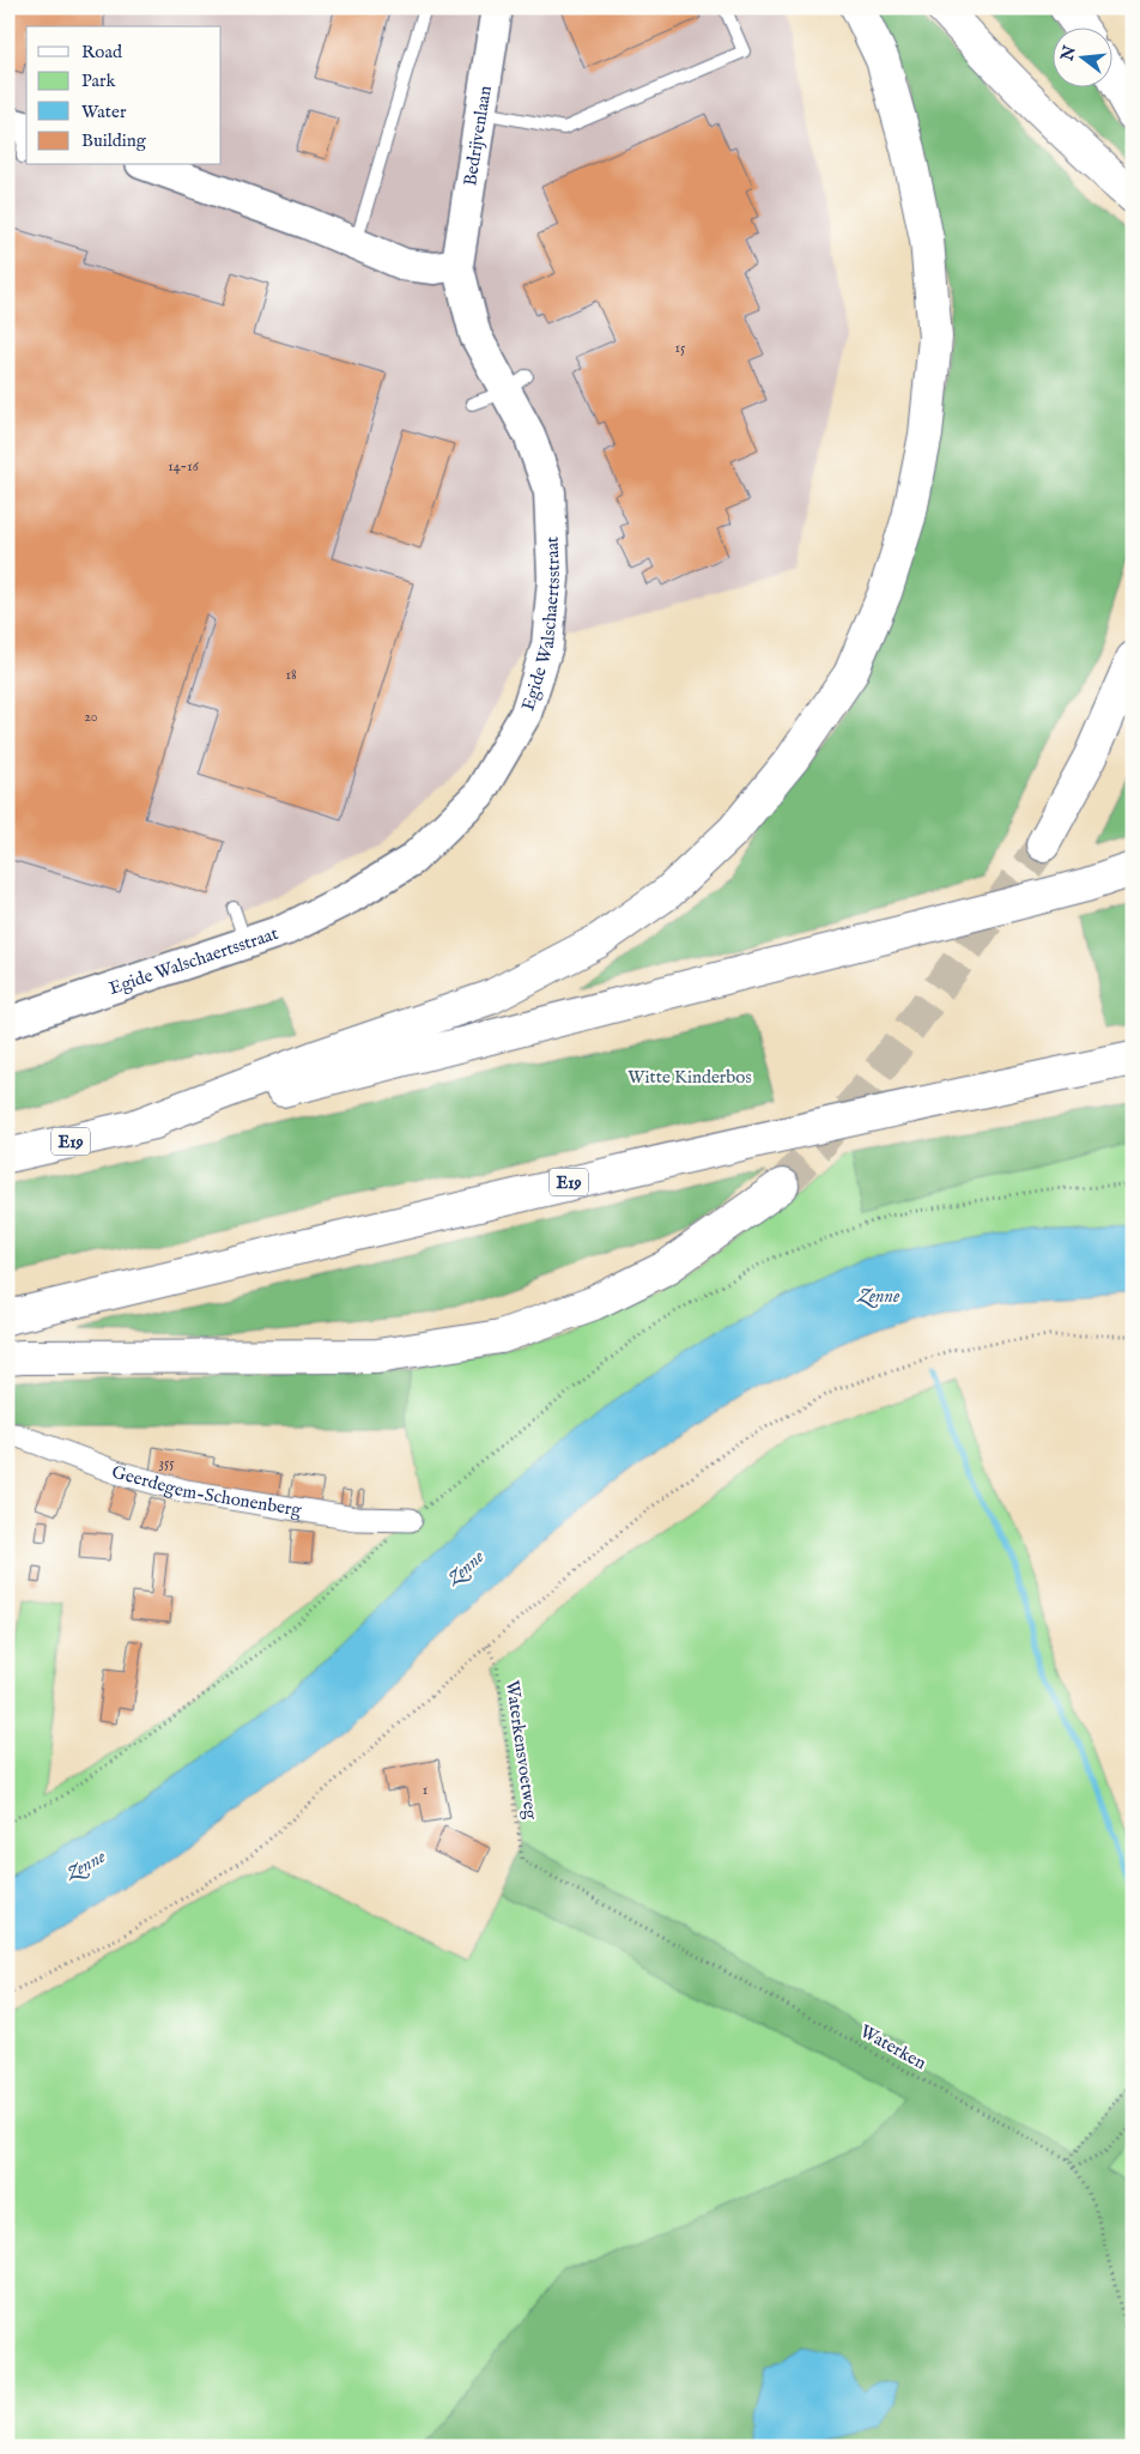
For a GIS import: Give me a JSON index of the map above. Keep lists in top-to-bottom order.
{
  "streets": {
    "highway": ["E19"],
    "main road": ["Bedrijvenlaan", "Egide Walschaertsstraat"],
    "street": ["Geerdegem-Schonenberg"],
    "path": ["Waterkensvoetweg", "Waterken"]
  },
  "crossings": [
    ["Bedrijvenlaan", "Egide Walschaertsstraat"],
    ["Waterkensvoetweg", "Waterken"]
  ],
  "water": ["Zenne"],
  "parks": ["Witte Kinderbos"],
  "house_numbers": [
    "15",
    "14-16",
    "18",
    "20",
    "355",
    "1"
  ],
  "legend": [
    "Road",
    "Park",
    "Water",
    "Building"
  ],
  "north": "left"
}
